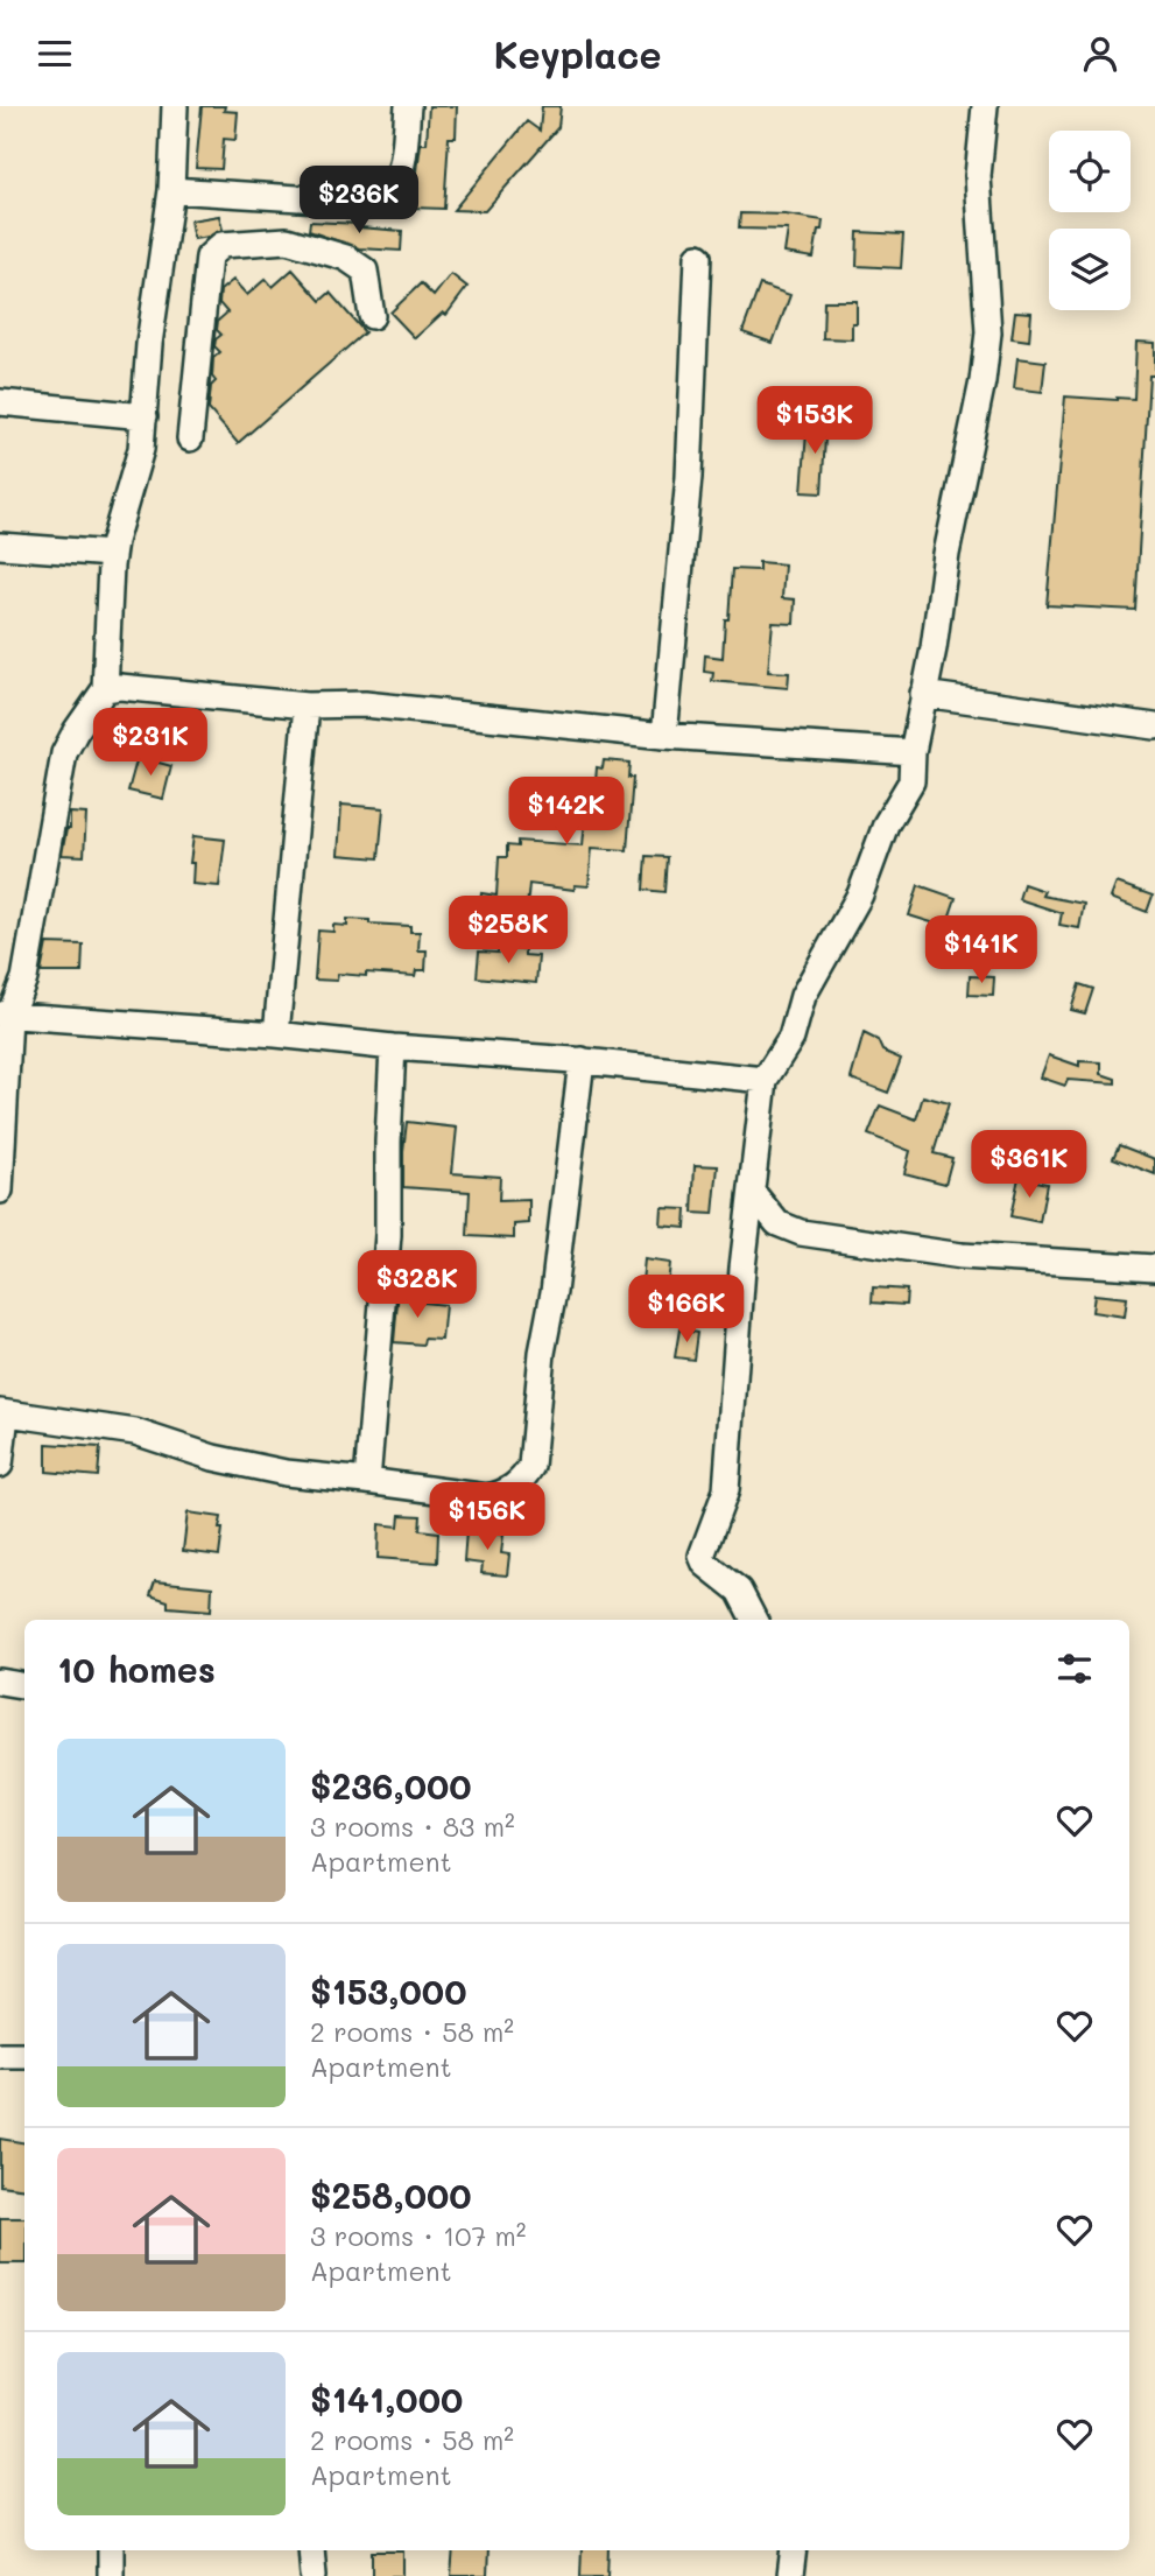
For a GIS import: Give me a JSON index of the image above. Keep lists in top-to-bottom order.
{
  "page": {
    "header": "Keyplace",
    "price": [
      "$236K",
      "$153K",
      "$231K",
      "$142K",
      "$258K",
      "$141K",
      "$361K",
      "$328K",
      "$166K",
      "$156K"
    ],
    "heading": "10 homes",
    "list": [
      {
        "name": "$236,000",
        "note": "3 rooms · 83 m² · Apartment"
      },
      {
        "name": "$153,000",
        "note": "2 rooms · 58 m² · Apartment"
      },
      {
        "name": "$258,000",
        "note": "3 rooms · 107 m² · Apartment"
      },
      {
        "name": "$141,000",
        "note": "2 rooms · 58 m² · Apartment"
      }
    ]
  }
}
